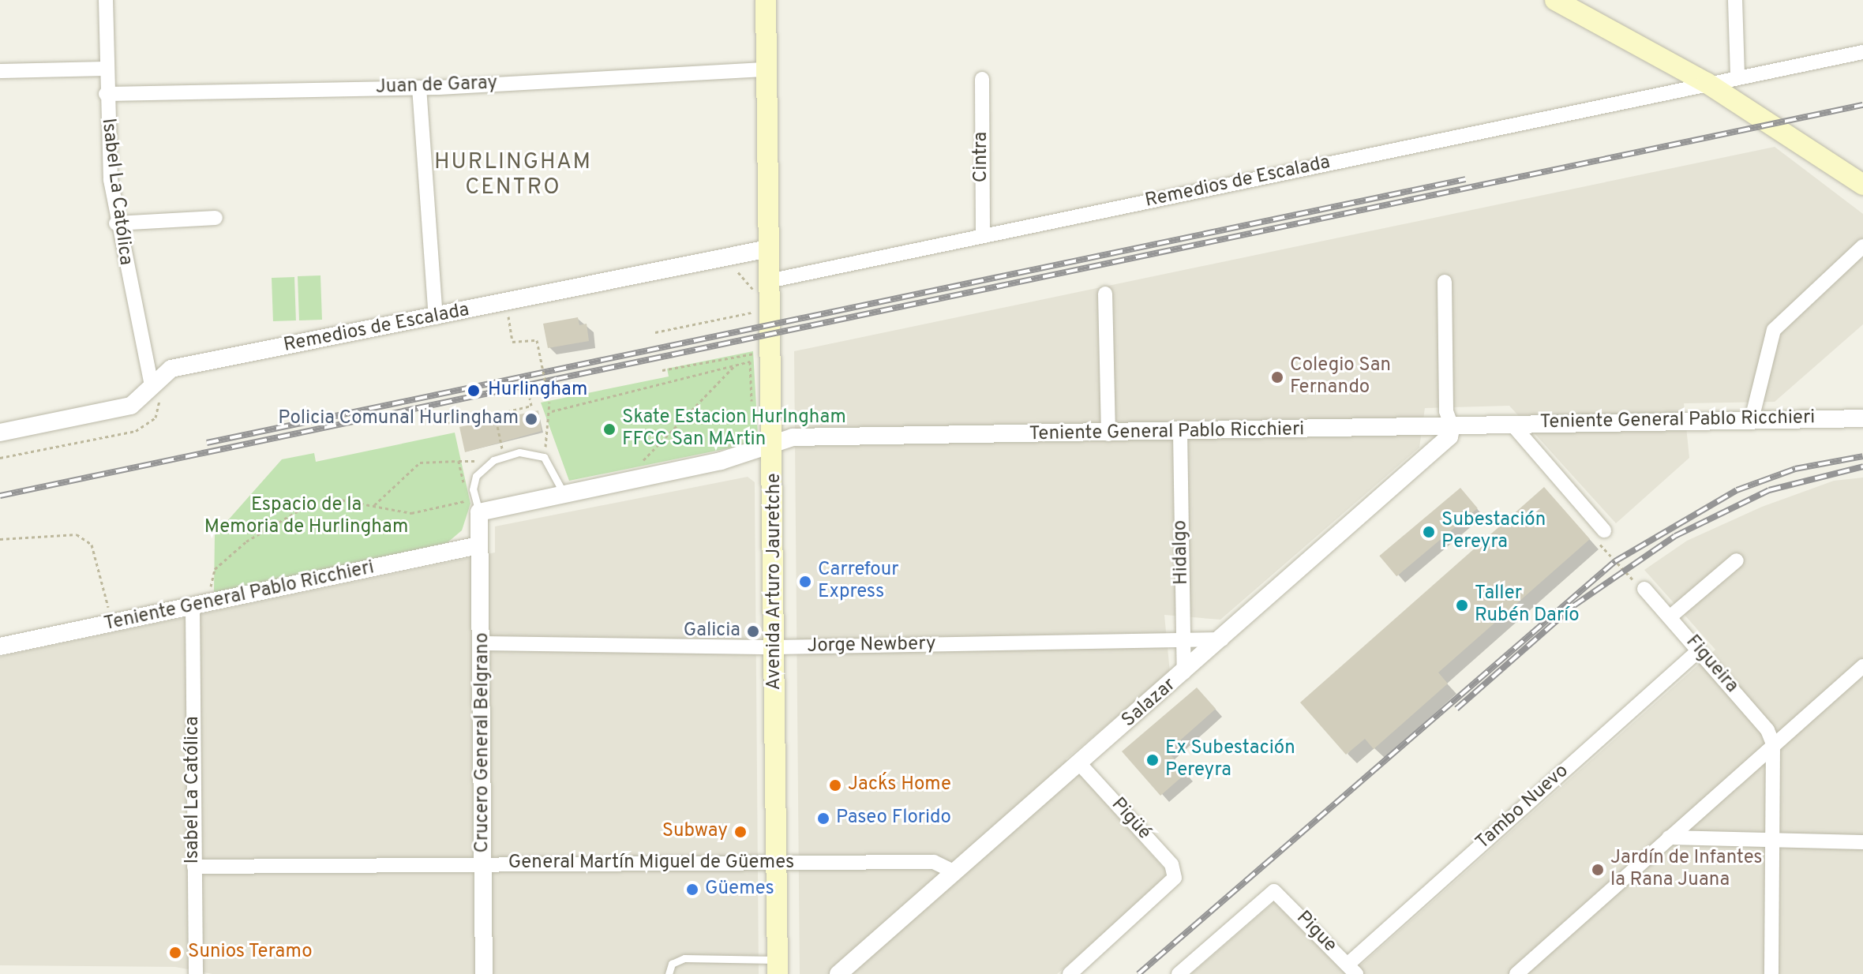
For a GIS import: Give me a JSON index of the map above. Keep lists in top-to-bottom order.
{
  "streets": {
    "main road": ["Avenida Arturo Jauretche"],
    "street": [
      "Juan de Garay",
      "Cintra",
      "Remedios de Escalada",
      "Isabel La Católica",
      "Teniente General Pablo Ricchieri",
      "Hidalgo",
      "Jorge Newbery",
      "Figueira",
      "Salazar",
      "Crucero General Belgrano",
      "Tambo Nuevo",
      "Pigüé",
      "General Martín Miguel de Güemes",
      "Pigue"
    ]
  },
  "crossings": [
    ["Juan de Garay", "Isabel La Católica"],
    ["Juan de Garay", "Avenida Arturo Jauretche"],
    ["Cintra", "Remedios de Escalada"],
    ["Remedios de Escalada", "Isabel La Católica"],
    ["Remedios de Escalada", "Avenida Arturo Jauretche"],
    ["Isabel La Católica", "Teniente General Pablo Ricchieri"],
    ["Isabel La Católica", "General Martín Miguel de Güemes"],
    ["Teniente General Pablo Ricchieri", "Hidalgo"],
    ["Teniente General Pablo Ricchieri", "Avenida Arturo Jauretche"],
    ["Teniente General Pablo Ricchieri", "Salazar"],
    ["Teniente General Pablo Ricchieri", "Crucero General Belgrano"],
    ["Hidalgo", "Jorge Newbery"],
    ["Hidalgo", "Salazar"],
    ["Avenida Arturo Jauretche", "Jorge Newbery"],
    ["Avenida Arturo Jauretche", "General Martín Miguel de Güemes"],
    ["Jorge Newbery", "Salazar"],
    ["Jorge Newbery", "Crucero General Belgrano"],
    ["Figueira", "Tambo Nuevo"],
    ["Salazar", "Pigüé"],
    ["Salazar", "General Martín Miguel de Güemes"],
    ["Crucero General Belgrano", "General Martín Miguel de Güemes"],
    ["Tambo Nuevo", "Pigue"]
  ],
  "districts": ["HURLINGHAM CENTRO"],
  "parks": ["Espacio de la Memoria de Hurlingham"],
  "places": [
    "Colegio San Fernando",
    "Hurlingham",
    "Policia Comunal Hurlingham",
    "Skate Estacion Hurlngham FFCC San MArtin",
    "Subestación Pereyra",
    "Carrefour Express",
    "Taller Rubén Darío",
    "Galicia",
    "Ex Subestación Pereyra",
    "Jack´s Home",
    "Paseo Florido",
    "Subway",
    "Jardín de Infantes la Rana Juana",
    "Güemes",
    "Sunios Teramo"
  ]
}
